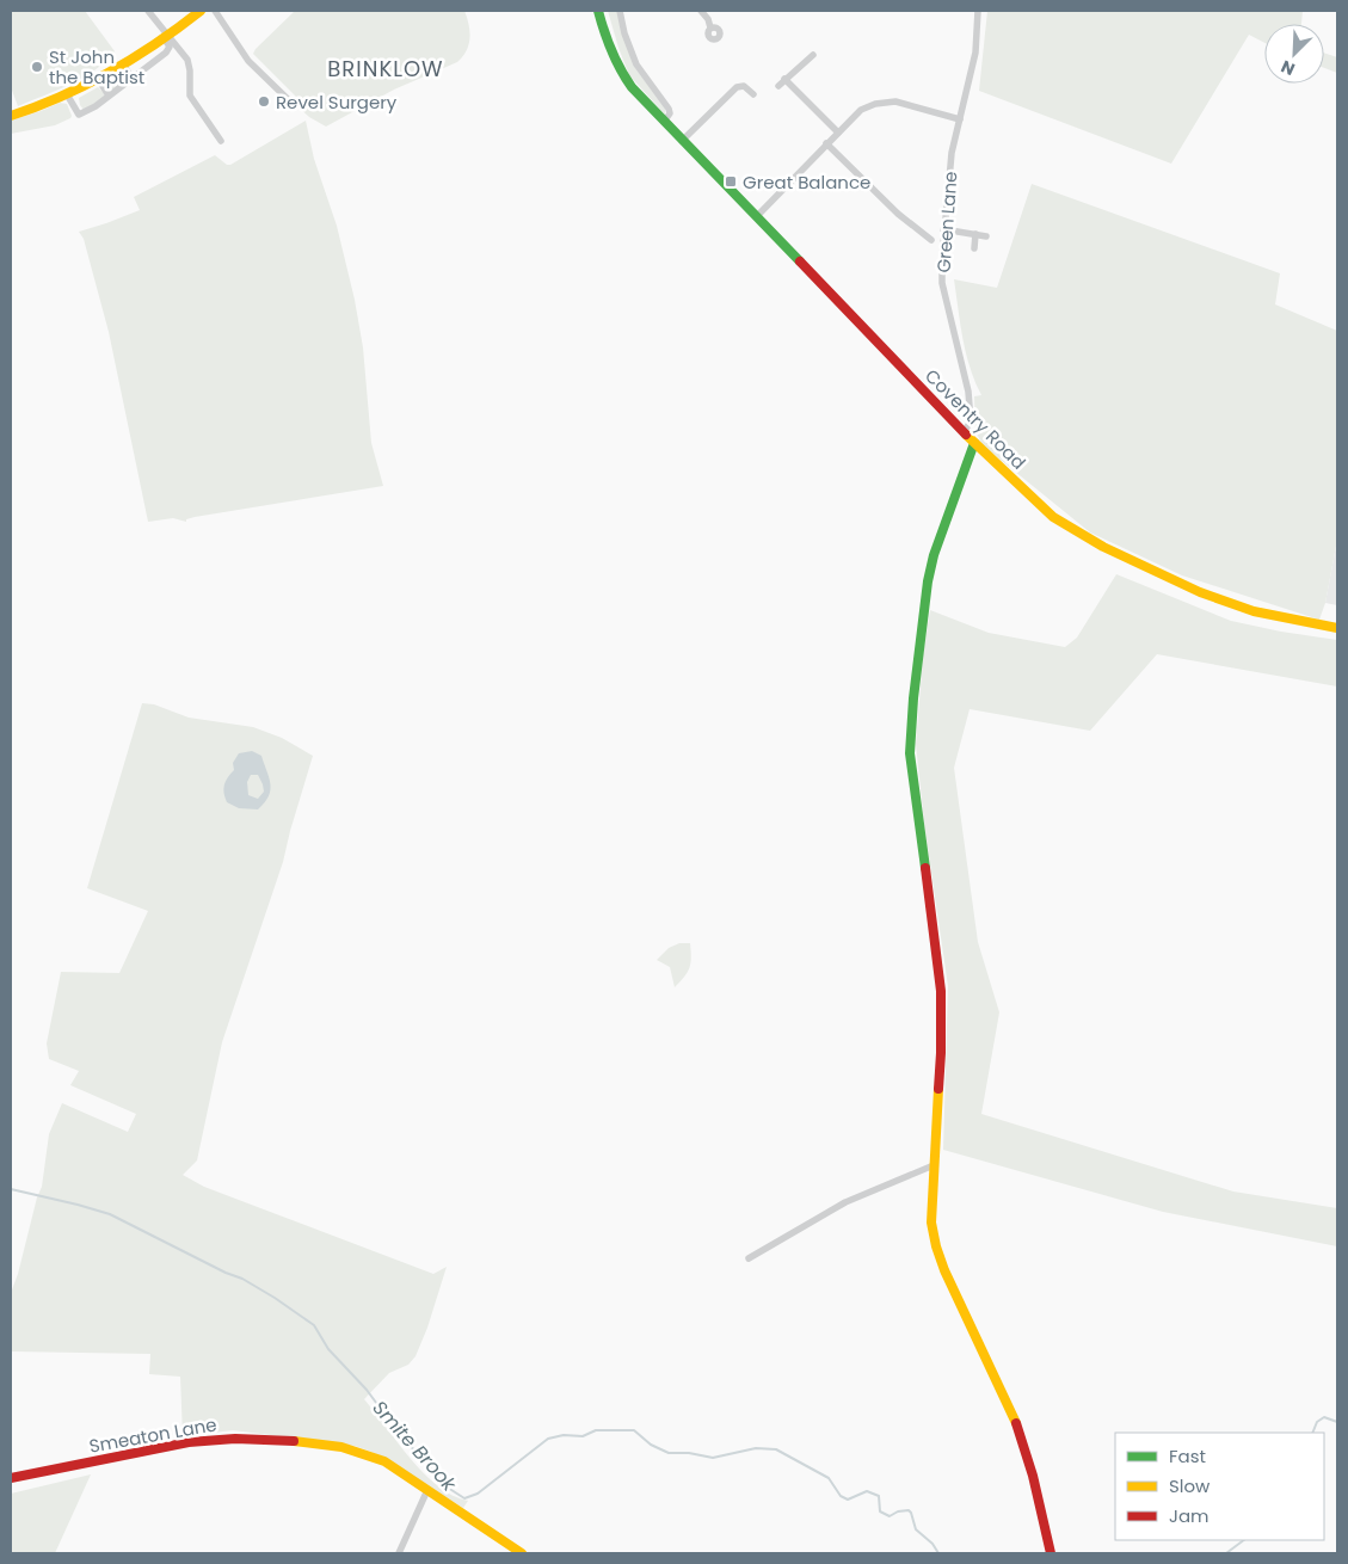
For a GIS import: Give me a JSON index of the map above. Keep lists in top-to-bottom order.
{
  "streets": {
    "main road": ["Coventry Road", "Smeaton Lane"],
    "street": ["Green Lane"]
  },
  "crossings": [
    ["Green Lane", "Coventry Road"]
  ],
  "districts": ["BRINKLOW"],
  "water": ["Smite Brook"],
  "places": {
    "other": ["St John the Baptist", "Revel Surgery"],
    "transit": ["Great Balance"]
  },
  "legend": ["Fast", "Slow", "Jam"],
  "north": "bottom left"
}
